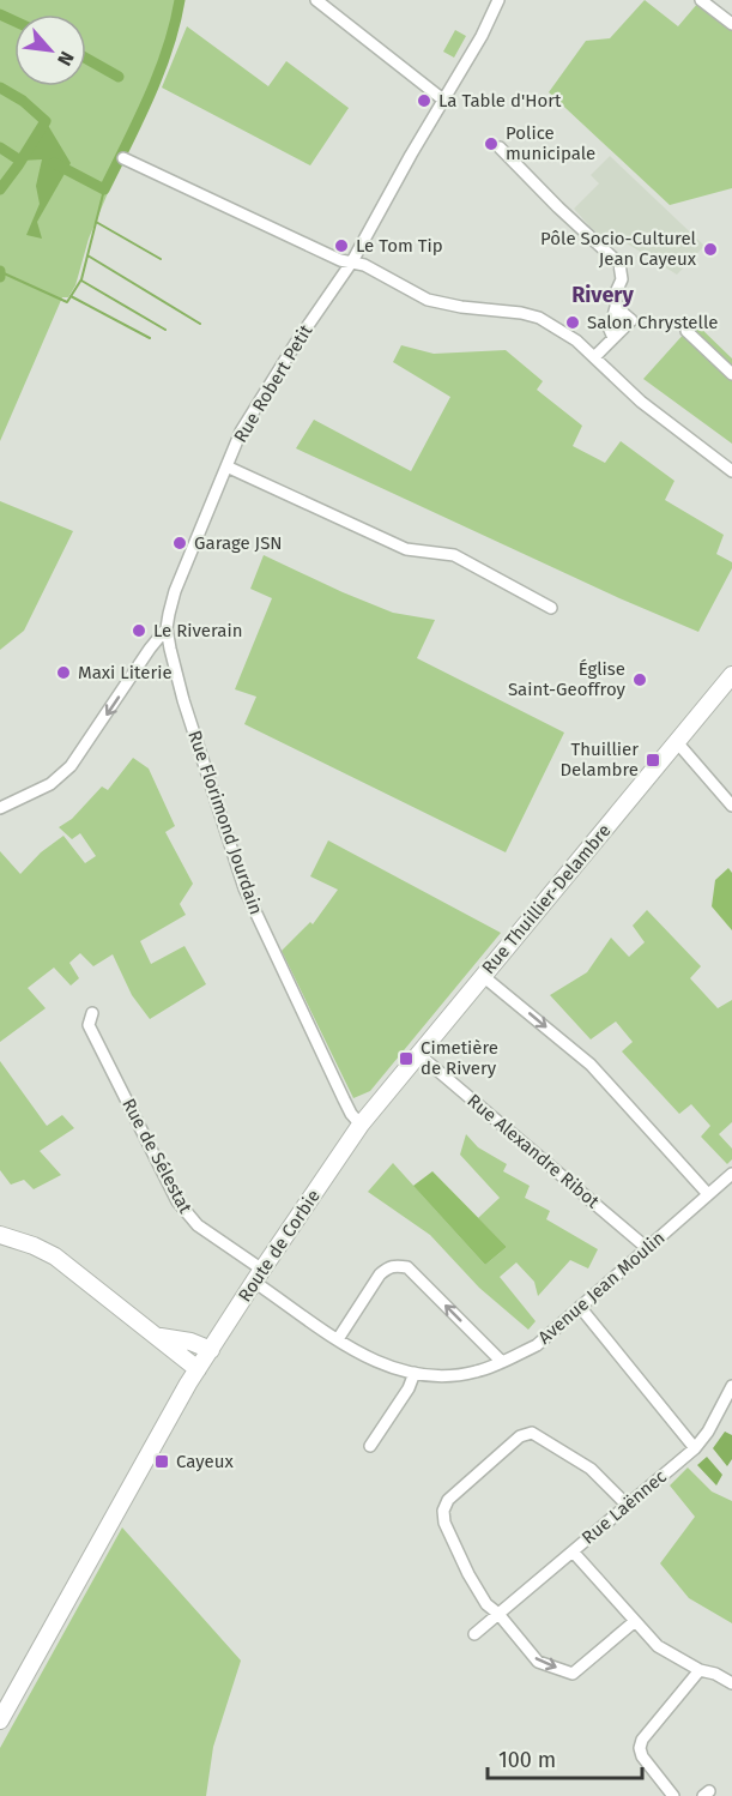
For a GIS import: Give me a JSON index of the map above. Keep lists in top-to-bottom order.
{
  "streets": {
    "main road": ["Rue Thuillier-Delambre", "Route de Corbie"],
    "street": [
      "Rue Robert Petit",
      "Rue Florimond Jourdain",
      "Rue Alexandre Ribot",
      "Rue de Sélestat",
      "Avenue Jean Moulin",
      "Rue Laënnec"
    ]
  },
  "crossings": [
    ["Rue Robert Petit", "Rue Florimond Jourdain"],
    ["Rue Florimond Jourdain", "Rue Thuillier-Delambre"],
    ["Rue Florimond Jourdain", "Route de Corbie"],
    ["Rue Thuillier-Delambre", "Rue Alexandre Ribot"],
    ["Rue Thuillier-Delambre", "Route de Corbie"],
    ["Rue Alexandre Ribot", "Avenue Jean Moulin"],
    ["Rue de Sélestat", "Route de Corbie"],
    ["Rue de Sélestat", "Avenue Jean Moulin"],
    ["Route de Corbie", "Avenue Jean Moulin"]
  ],
  "districts": ["Rivery"],
  "places": {
    "other": [
      "La Table d'Hort",
      "Police municipale",
      "Le Tom Tip",
      "Pôle Socio-Culturel Jean Cayeux",
      "Salon Chrystelle",
      "Garage JSN",
      "Le Riverain",
      "Maxi Literie",
      "Église Saint-Geoffroy"
    ],
    "transit": ["Thuillier Delambre", "Cimetière de Rivery", "Cayeux"]
  },
  "scale_bar": "100 m",
  "north": "bottom right"
}
